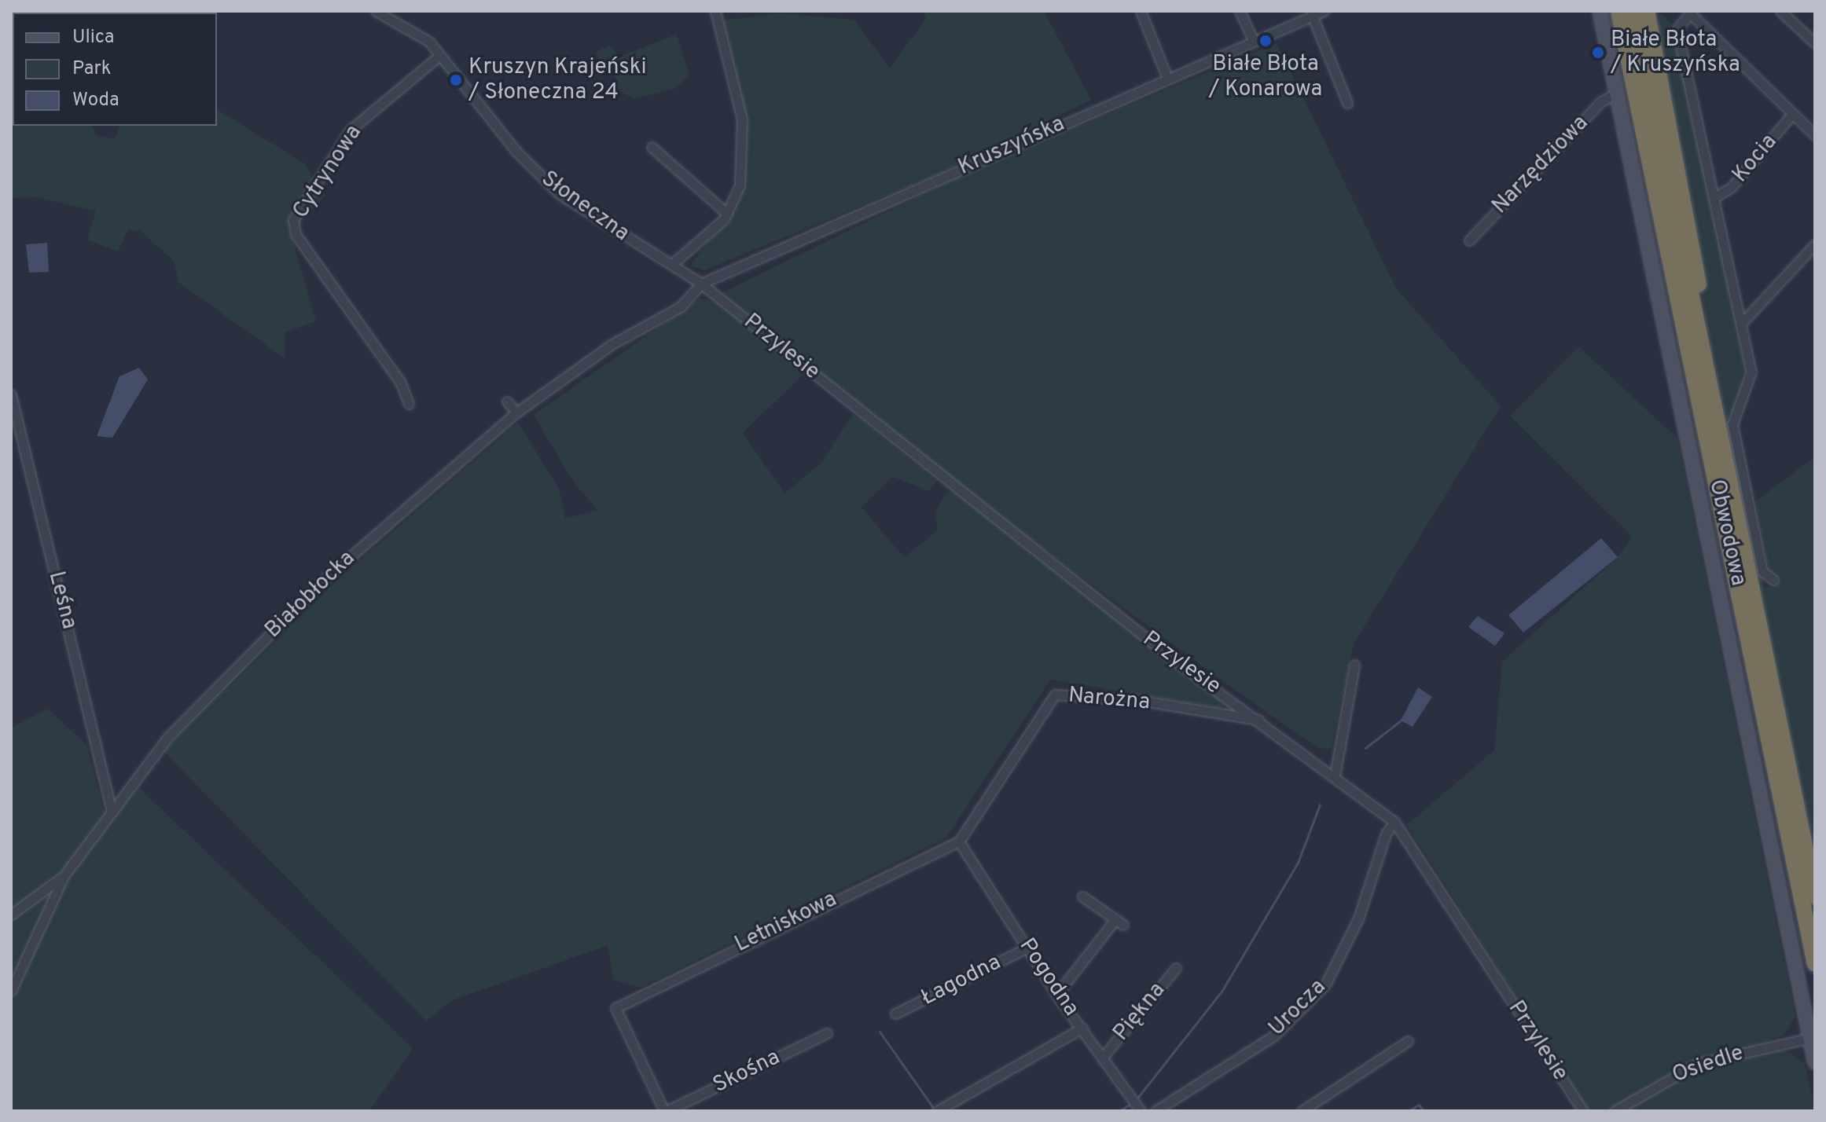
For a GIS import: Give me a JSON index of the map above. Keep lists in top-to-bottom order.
{
  "streets": {
    "street": [
      "Kruszyńska",
      "Kocia",
      "Narzędziowa",
      "Cytrynowa",
      "Słoneczna",
      "Przylesie",
      "Obwodowa",
      "Białobłocka",
      "Leśna",
      "Narożna",
      "Letniskowa",
      "Pogodna",
      "Łagodna",
      "Urocza",
      "Piękna",
      "Osiedle",
      "Skośna"
    ]
  },
  "crossings": [
    ["Kruszyńska", "Słoneczna"],
    ["Kruszyńska", "Przylesie"],
    ["Kruszyńska", "Białobłocka"],
    ["Narzędziowa", "Obwodowa"],
    ["Cytrynowa", "Słoneczna"],
    ["Słoneczna", "Przylesie"],
    ["Słoneczna", "Białobłocka"],
    ["Przylesie", "Białobłocka"],
    ["Przylesie", "Narożna"],
    ["Przylesie", "Urocza"],
    ["Obwodowa", "Osiedle"],
    ["Białobłocka", "Leśna"],
    ["Narożna", "Letniskowa"],
    ["Narożna", "Pogodna"],
    ["Letniskowa", "Pogodna"],
    ["Letniskowa", "Skośna"],
    ["Pogodna", "Łagodna"],
    ["Pogodna", "Piękna"]
  ],
  "places": ["Białe Błota / Konarowa", "Białe Błota / Kruszyńska", "Kruszyn Krajeński / Słoneczna 24"],
  "legend": ["Ulica", "Park", "Woda"]
}
